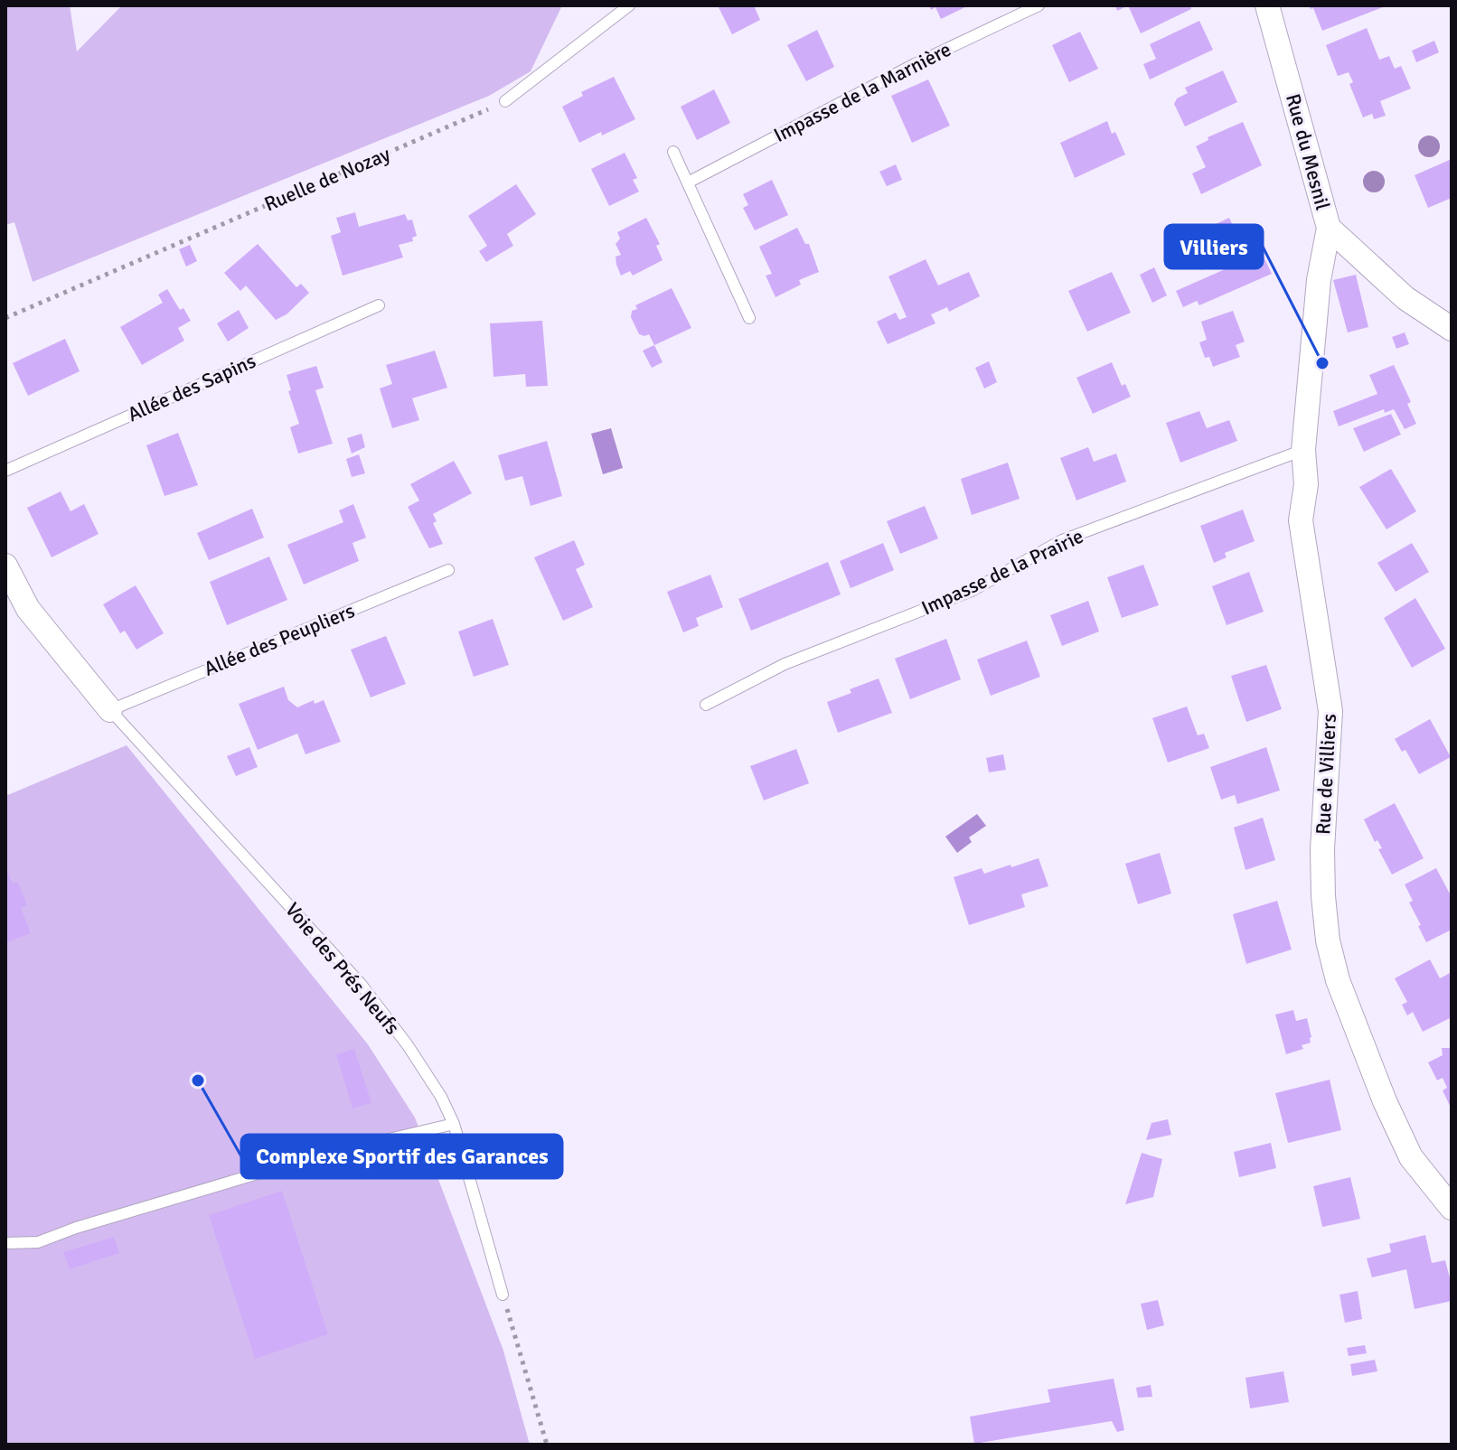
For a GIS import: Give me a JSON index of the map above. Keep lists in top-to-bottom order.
{
  "streets": {
    "street": ["Rue du Mesnil", "Rue de Villiers", "Voie des Prés Neufs"],
    "lane": [
      "Impasse de la Marnière",
      "Allée des Sapins",
      "Impasse de la Prairie",
      "Allée des Peupliers"
    ],
    "path": ["Ruelle de Nozay"]
  },
  "crossings": [
    ["Rue du Mesnil", "Rue de Villiers"],
    ["Impasse de la Prairie", "Rue de Villiers"],
    ["Allée des Peupliers", "Voie des Prés Neufs"]
  ],
  "places": ["Villiers", "Complexe Sportif des Garances"]
}
